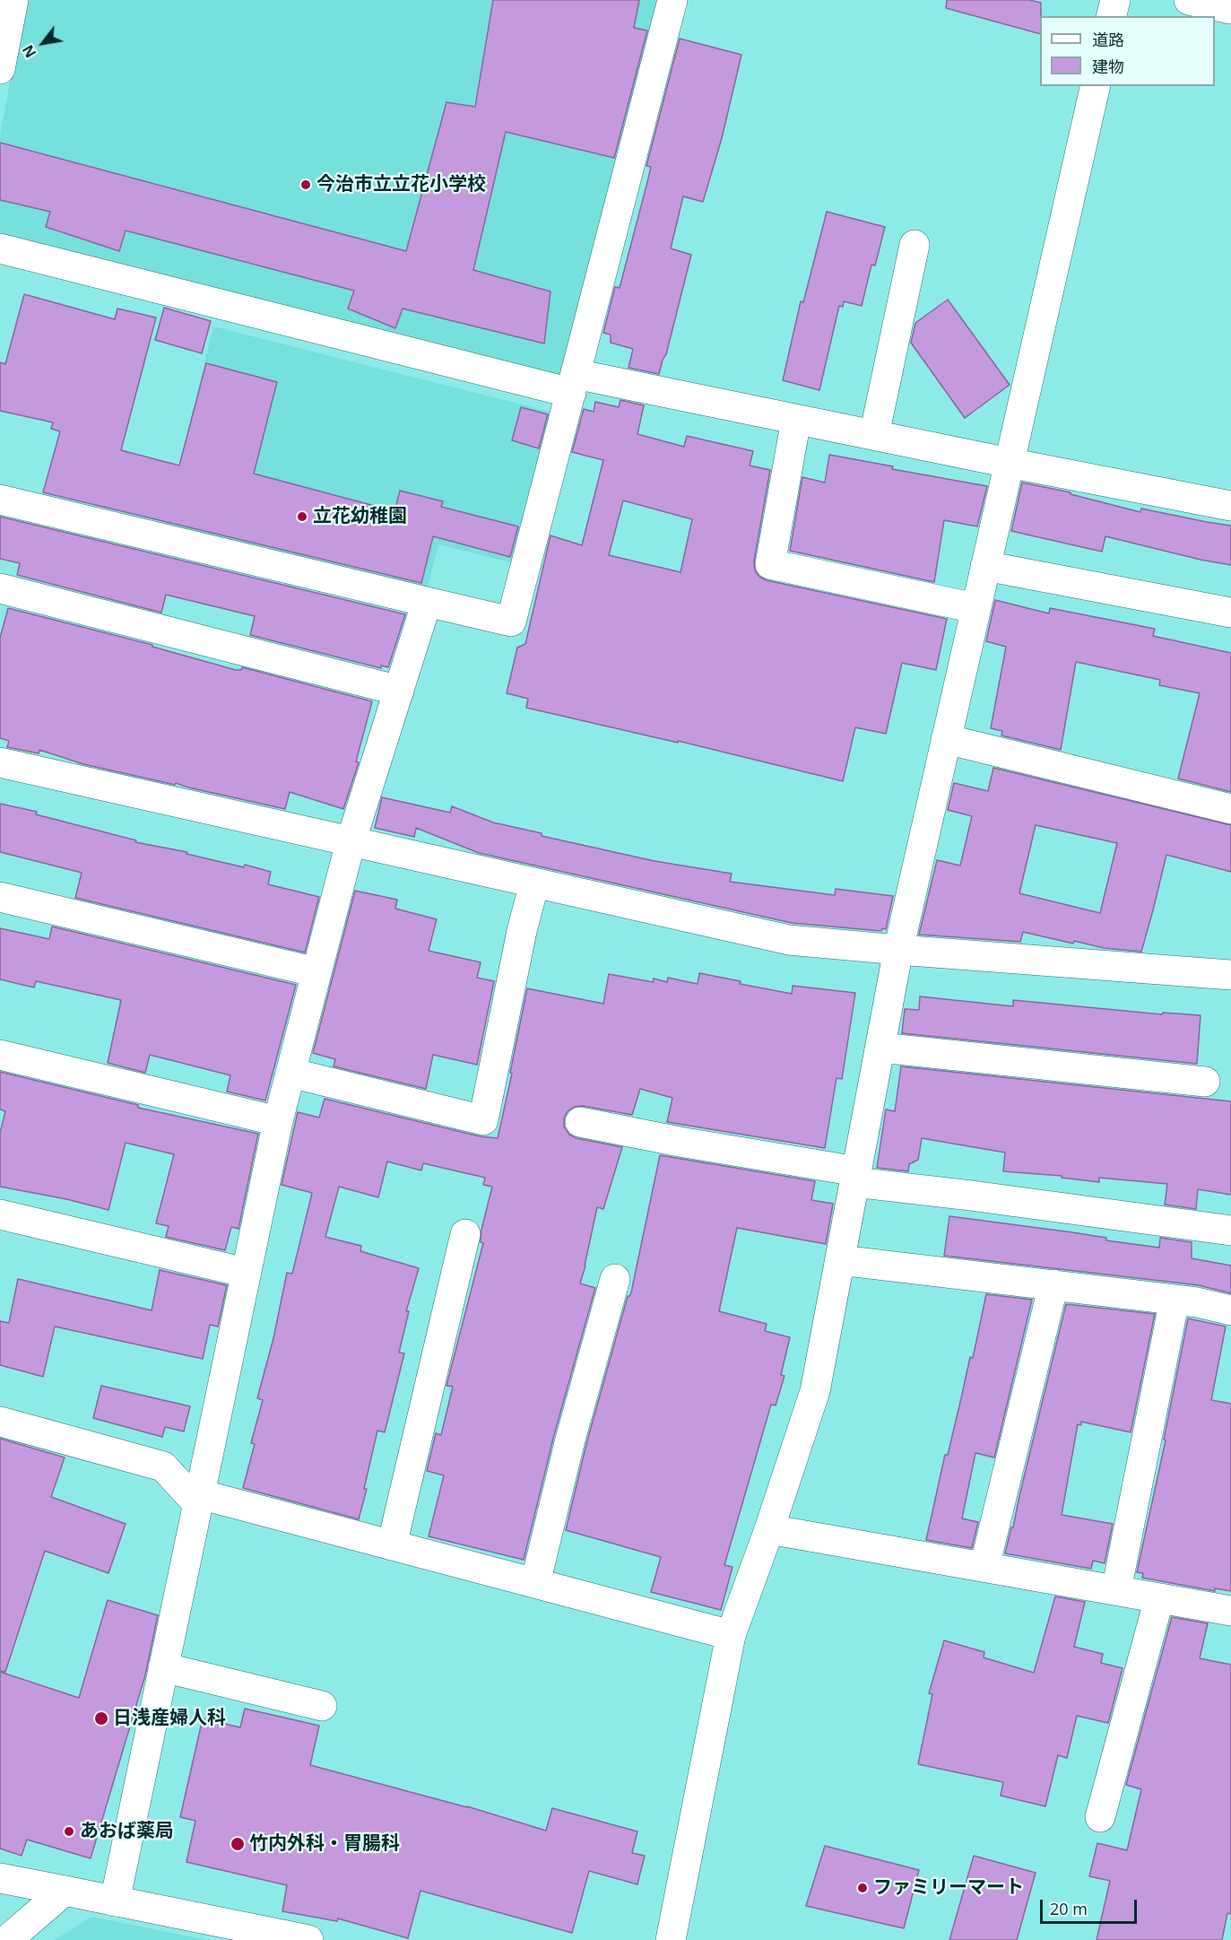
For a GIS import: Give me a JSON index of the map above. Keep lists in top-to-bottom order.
{
  "places": [
    "今治市立立花小学校",
    "立花幼稚園",
    "日浅産婦人科",
    "あおば薬局",
    "竹内外科・胃腸科",
    "ファミリーマート"
  ],
  "legend": ["道路", "建物"],
  "scale_bar": "20 m",
  "north": "bottom left"
}
